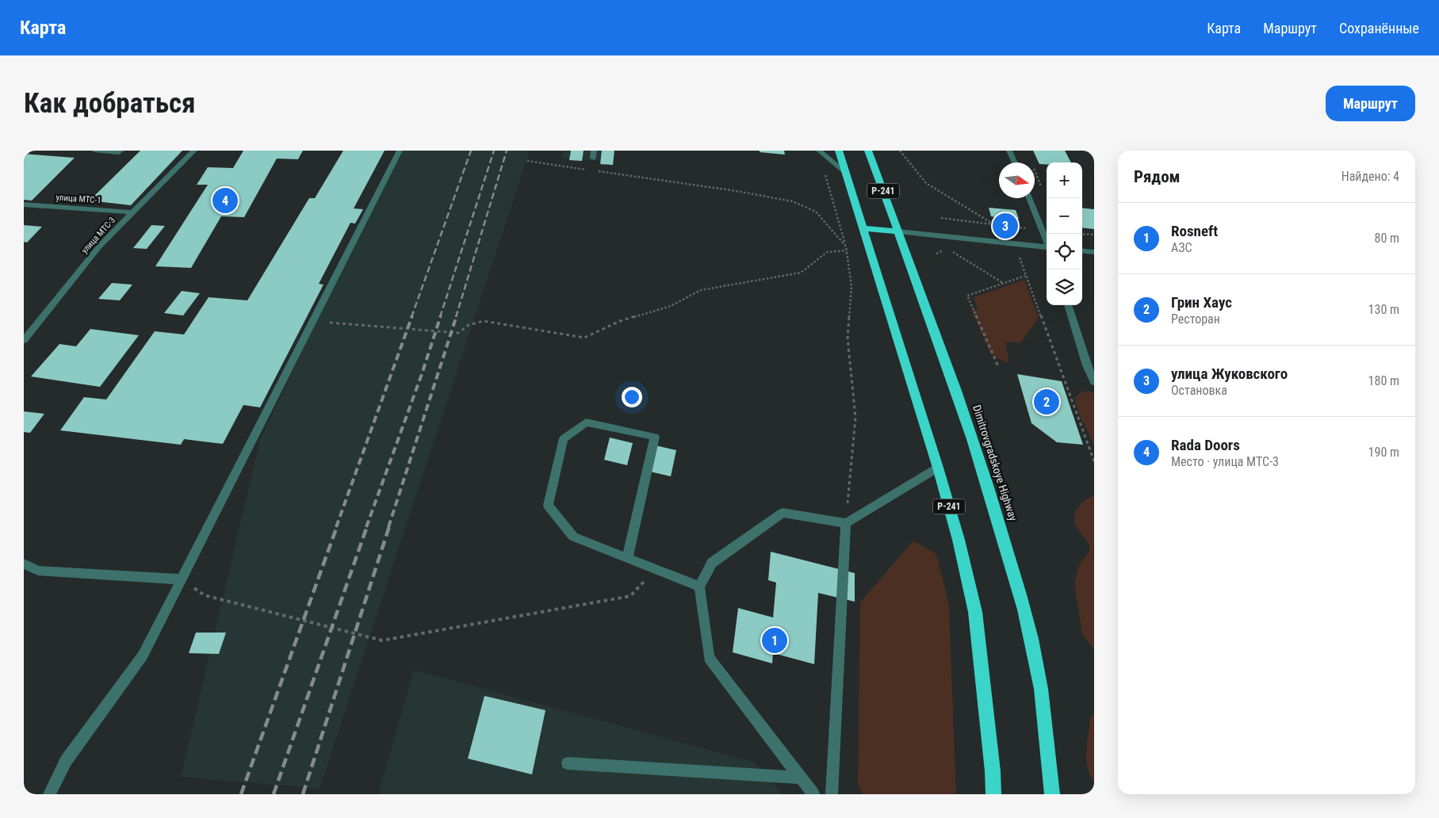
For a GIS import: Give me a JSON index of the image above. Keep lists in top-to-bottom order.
{
  "streets": {
    "highway": ["Р-241", "Dimitrovgradskoye Highway"],
    "street": ["улица МТС-1", "улица МТС-3"]
  },
  "crossings": [
    ["улица МТС-1", "улица МТС-3"]
  ],
  "north": "right",
  "page": {
    "header": "Карта",
    "nav": ["Карта", "Маршрут", "Сохранённые"],
    "buttons": "Маршрут",
    "title": "Как добраться",
    "heading": ["Рядом", "Найдено: 4"],
    "map_buttons": ["+", "−"],
    "pins": [
      "4",
      "3",
      "2",
      "1"
    ],
    "list": [
      {
        "mark": "1",
        "name": "Rosneft",
        "note": "АЗС",
        "value": "80 m"
      },
      {
        "mark": "2",
        "name": "Грин Хаус",
        "note": "Ресторан",
        "value": "130 m"
      },
      {
        "mark": "3",
        "name": "улица Жуковского",
        "note": "Остановка",
        "value": "180 m"
      },
      {
        "mark": "4",
        "name": "Rada Doors",
        "note": "Место · улица МТС-3",
        "value": "190 m"
      }
    ]
  }
}
